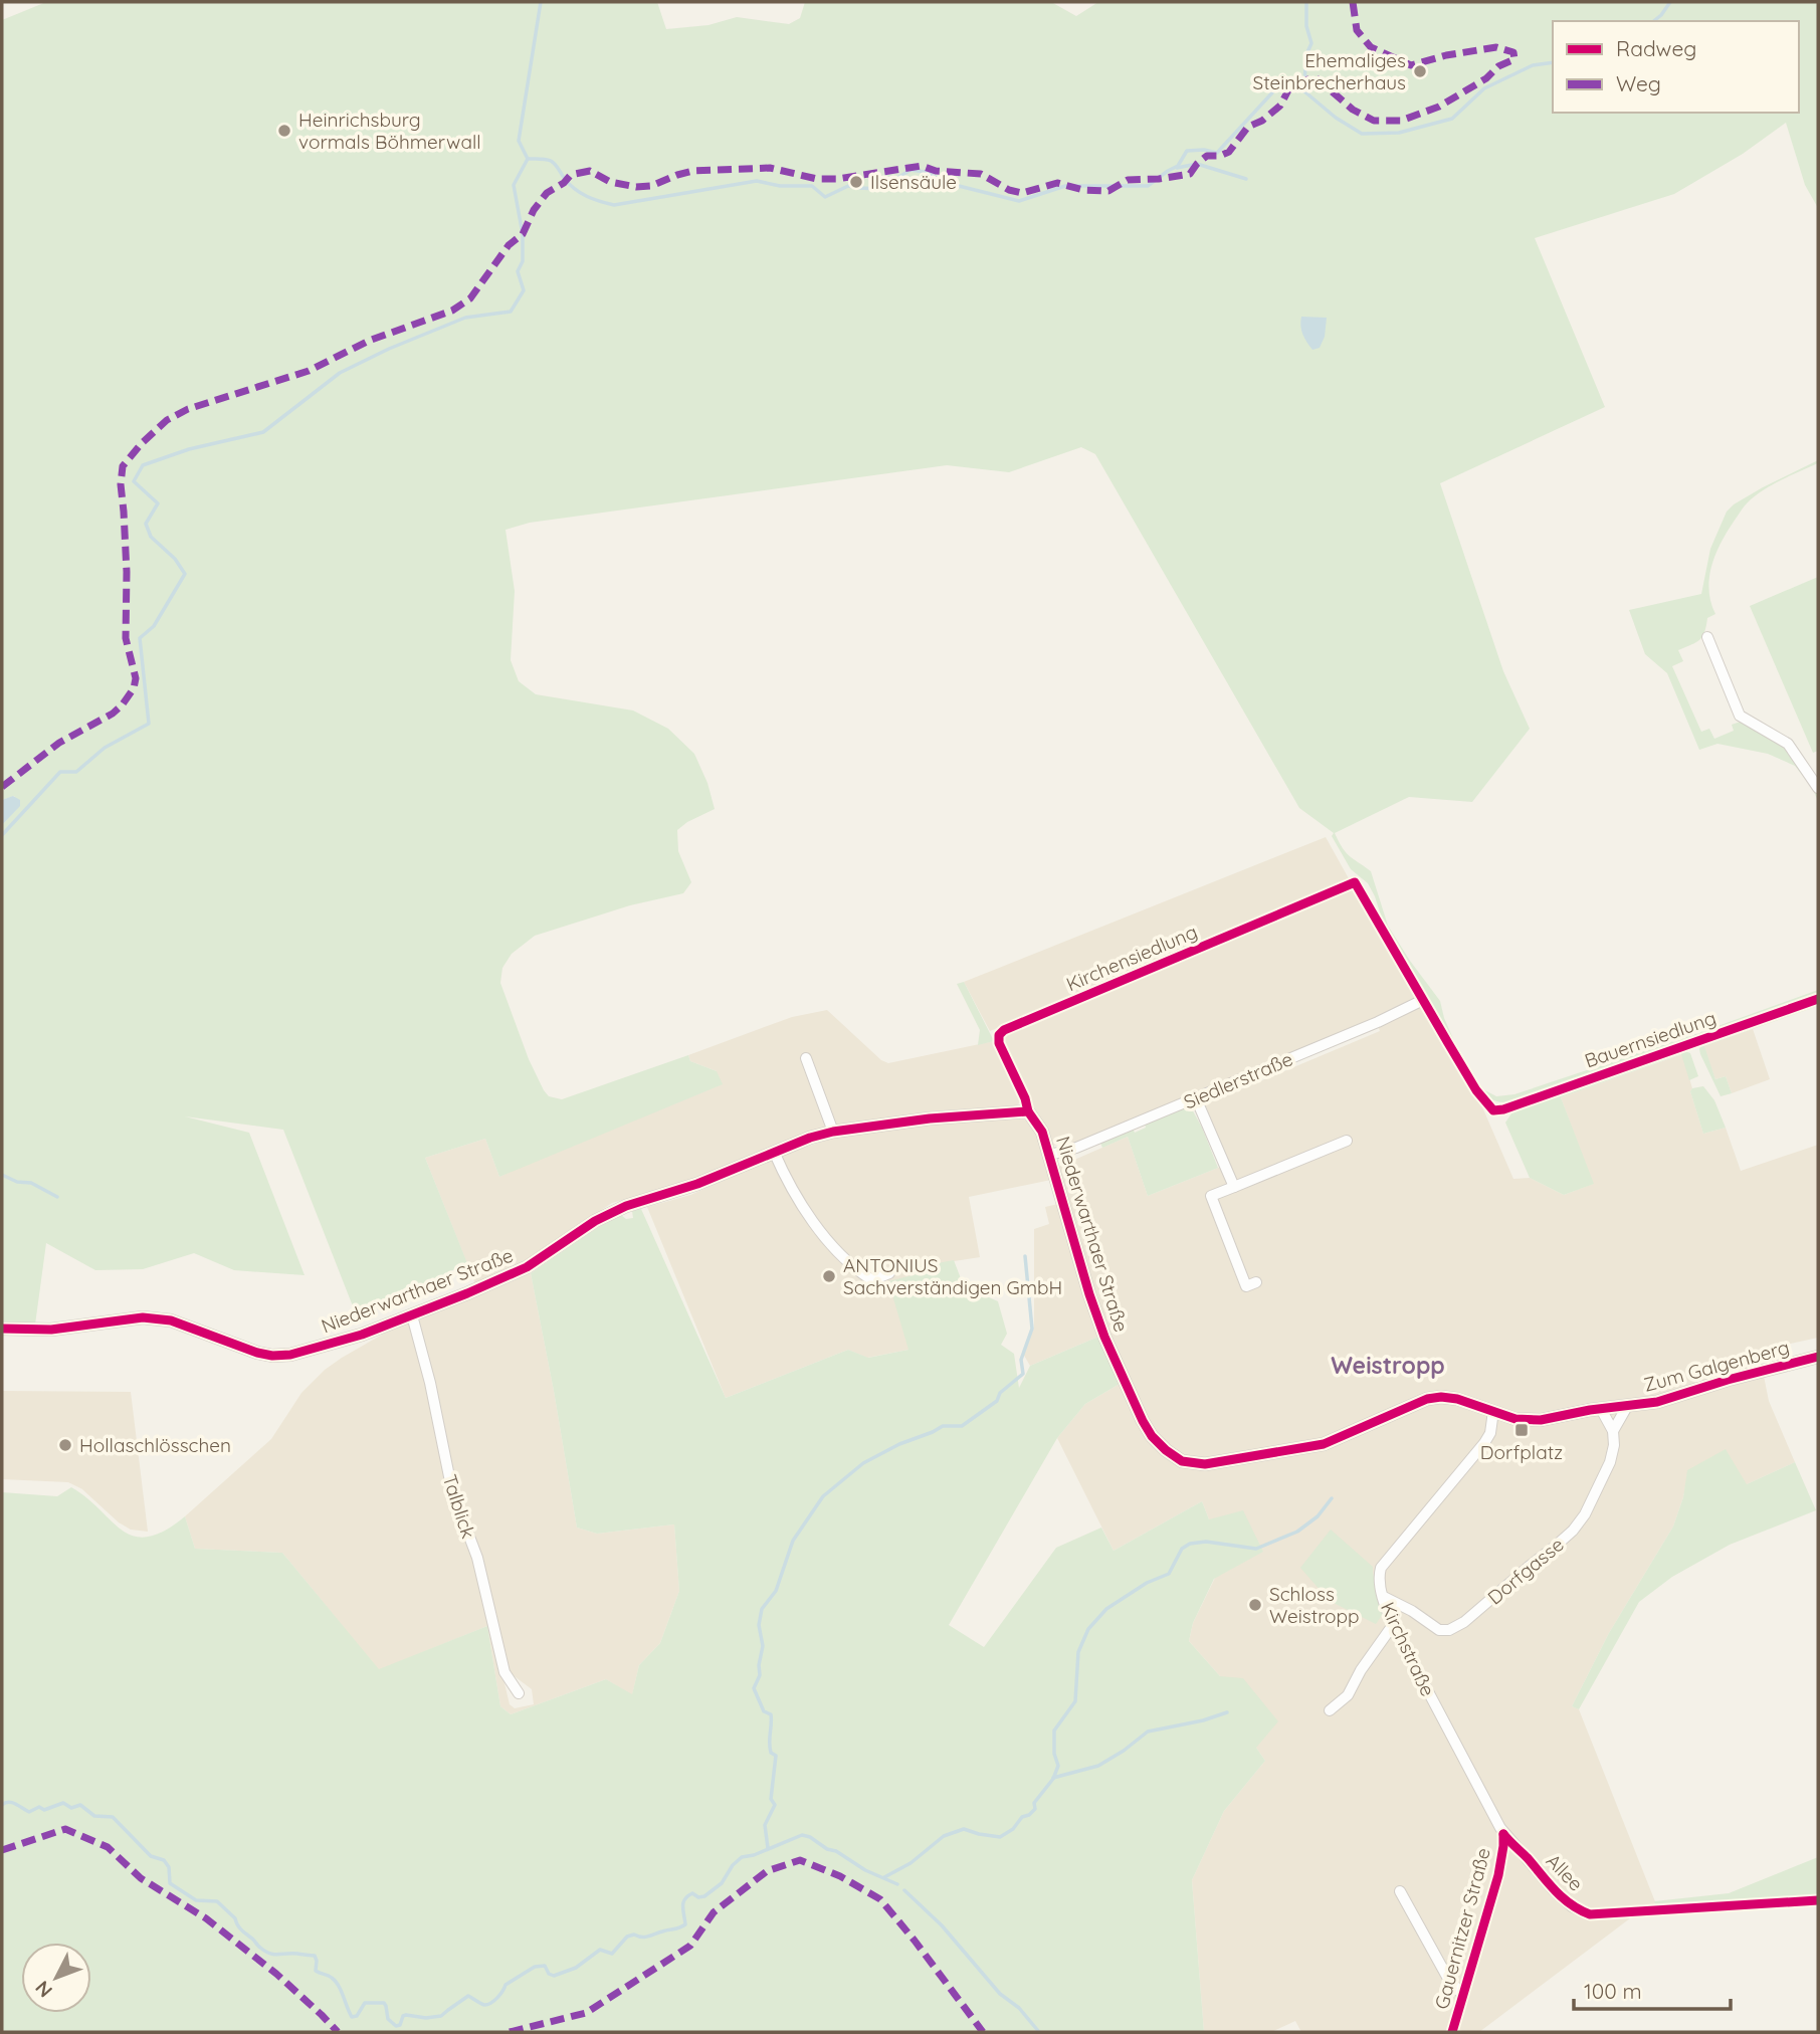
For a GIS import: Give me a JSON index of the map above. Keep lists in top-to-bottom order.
{
  "streets": {
    "street": [
      "Kirchensiedlung",
      "Bauernsiedlung",
      "Siedlerstraße",
      "Niederwarthaer Straße",
      "Zum Galgenberg",
      "Talblick",
      "Dorfgasse",
      "Kirchstraße",
      "Allee",
      "Gauernitzer Straße"
    ]
  },
  "crossings": [
    ["Kirchensiedlung", "Bauernsiedlung"],
    ["Kirchensiedlung", "Siedlerstraße"],
    ["Kirchensiedlung", "Niederwarthaer Straße"],
    ["Bauernsiedlung", "Siedlerstraße"],
    ["Siedlerstraße", "Niederwarthaer Straße"],
    ["Niederwarthaer Straße", "Zum Galgenberg"],
    ["Niederwarthaer Straße", "Talblick"],
    ["Niederwarthaer Straße", "Kirchstraße"],
    ["Zum Galgenberg", "Dorfgasse"],
    ["Zum Galgenberg", "Kirchstraße"],
    ["Dorfgasse", "Kirchstraße"],
    ["Kirchstraße", "Allee"],
    ["Kirchstraße", "Gauernitzer Straße"],
    ["Allee", "Gauernitzer Straße"]
  ],
  "districts": ["Weistropp"],
  "places": {
    "other": [
      "Ehemaliges Steinbrecherhaus",
      "Heinrichsburg vormals Böhmerwall",
      "Ilsensäule",
      "ANTONIUS Sachverständigen GmbH",
      "Hollaschlösschen",
      "Schloss Weistropp"
    ],
    "transit": ["Dorfplatz"]
  },
  "legend": ["Radweg", "Weg"],
  "scale_bar": "100 m",
  "north": "bottom left"
}
